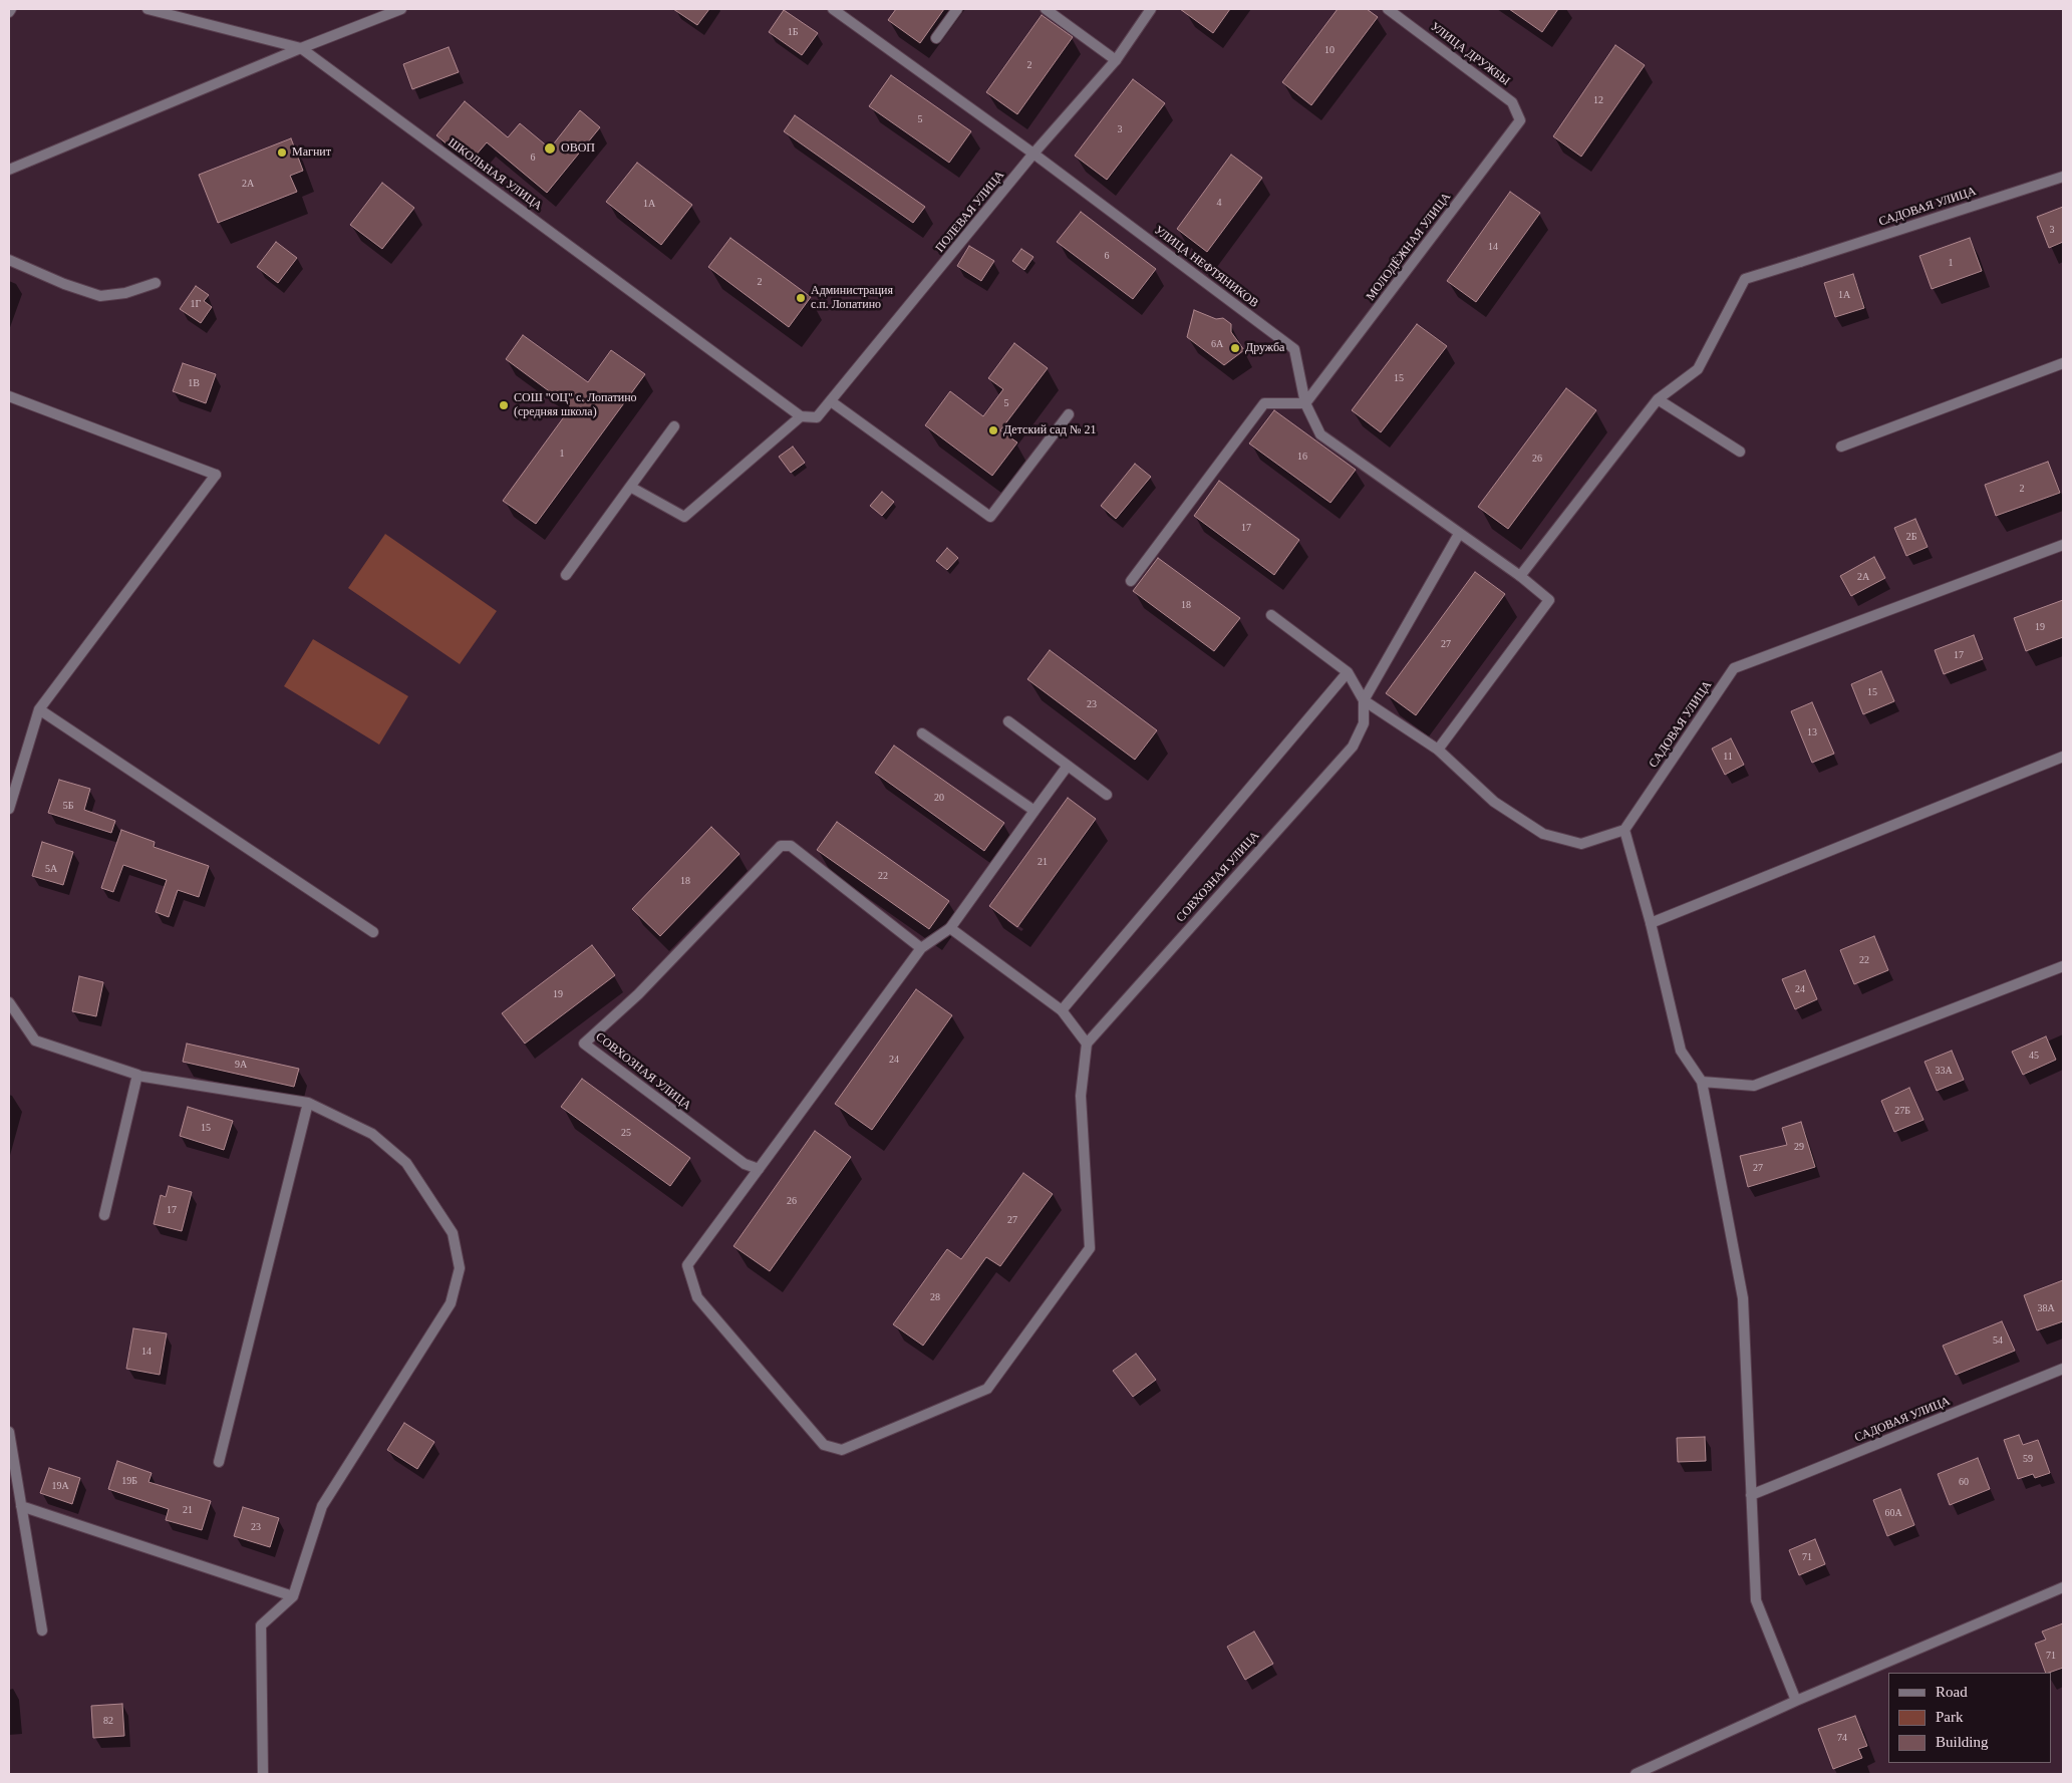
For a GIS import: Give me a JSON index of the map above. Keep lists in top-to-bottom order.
{
  "streets": {
    "street": [
      "УЛИЦА ДРУЖБЫ",
      "ШКОЛЬНАЯ УЛИЦА",
      "САДОВАЯ УЛИЦА",
      "ПОЛЕВАЯ УЛИЦА",
      "МОЛОДЁЖНАЯ УЛИЦА",
      "УЛИЦА НЕФТЯНИКОВ",
      "СОВХОЗНАЯ УЛИЦА"
    ]
  },
  "crossings": [
    ["УЛИЦА ДРУЖБЫ", "МОЛОДЁЖНАЯ УЛИЦА"],
    ["ШКОЛЬНАЯ УЛИЦА", "ПОЛЕВАЯ УЛИЦА"],
    ["САДОВАЯ УЛИЦА", "УЛИЦА НЕФТЯНИКОВ"],
    ["ПОЛЕВАЯ УЛИЦА", "УЛИЦА НЕФТЯНИКОВ"],
    ["МОЛОДЁЖНАЯ УЛИЦА", "УЛИЦА НЕФТЯНИКОВ"],
    ["УЛИЦА НЕФТЯНИКОВ", "СОВХОЗНАЯ УЛИЦА"]
  ],
  "places": [
    "ОВОП",
    "Магнит",
    "Администрация с.п. Лопатино",
    "Дружба",
    "СОШ \"ОЦ\" с. Лопатино (средняя школа)",
    "Детский сад № 21"
  ],
  "house_numbers": [
    "1Б",
    "10",
    "2",
    "12",
    "5",
    "3",
    "6",
    "2А",
    "4",
    "1А",
    "3",
    "14",
    "6",
    "1",
    "2",
    "1А",
    "1Г",
    "6А",
    "15",
    "1В",
    "5",
    "1",
    "16",
    "26",
    "2",
    "17",
    "2Б",
    "2А",
    "18",
    "19",
    "27",
    "17",
    "15",
    "23",
    "13",
    "11",
    "20",
    "5Б",
    "21",
    "5А",
    "22",
    "18",
    "22",
    "24",
    "19",
    "45",
    "24",
    "9А",
    "33А",
    "27Б",
    "15",
    "25",
    "29",
    "27",
    "26",
    "17",
    "27",
    "28",
    "38А",
    "54",
    "14",
    "59",
    "19Б",
    "60",
    "19А",
    "21",
    "60А",
    "23",
    "71",
    "71",
    "82",
    "74"
  ],
  "legend": ["Road", "Park", "Building"]
}
